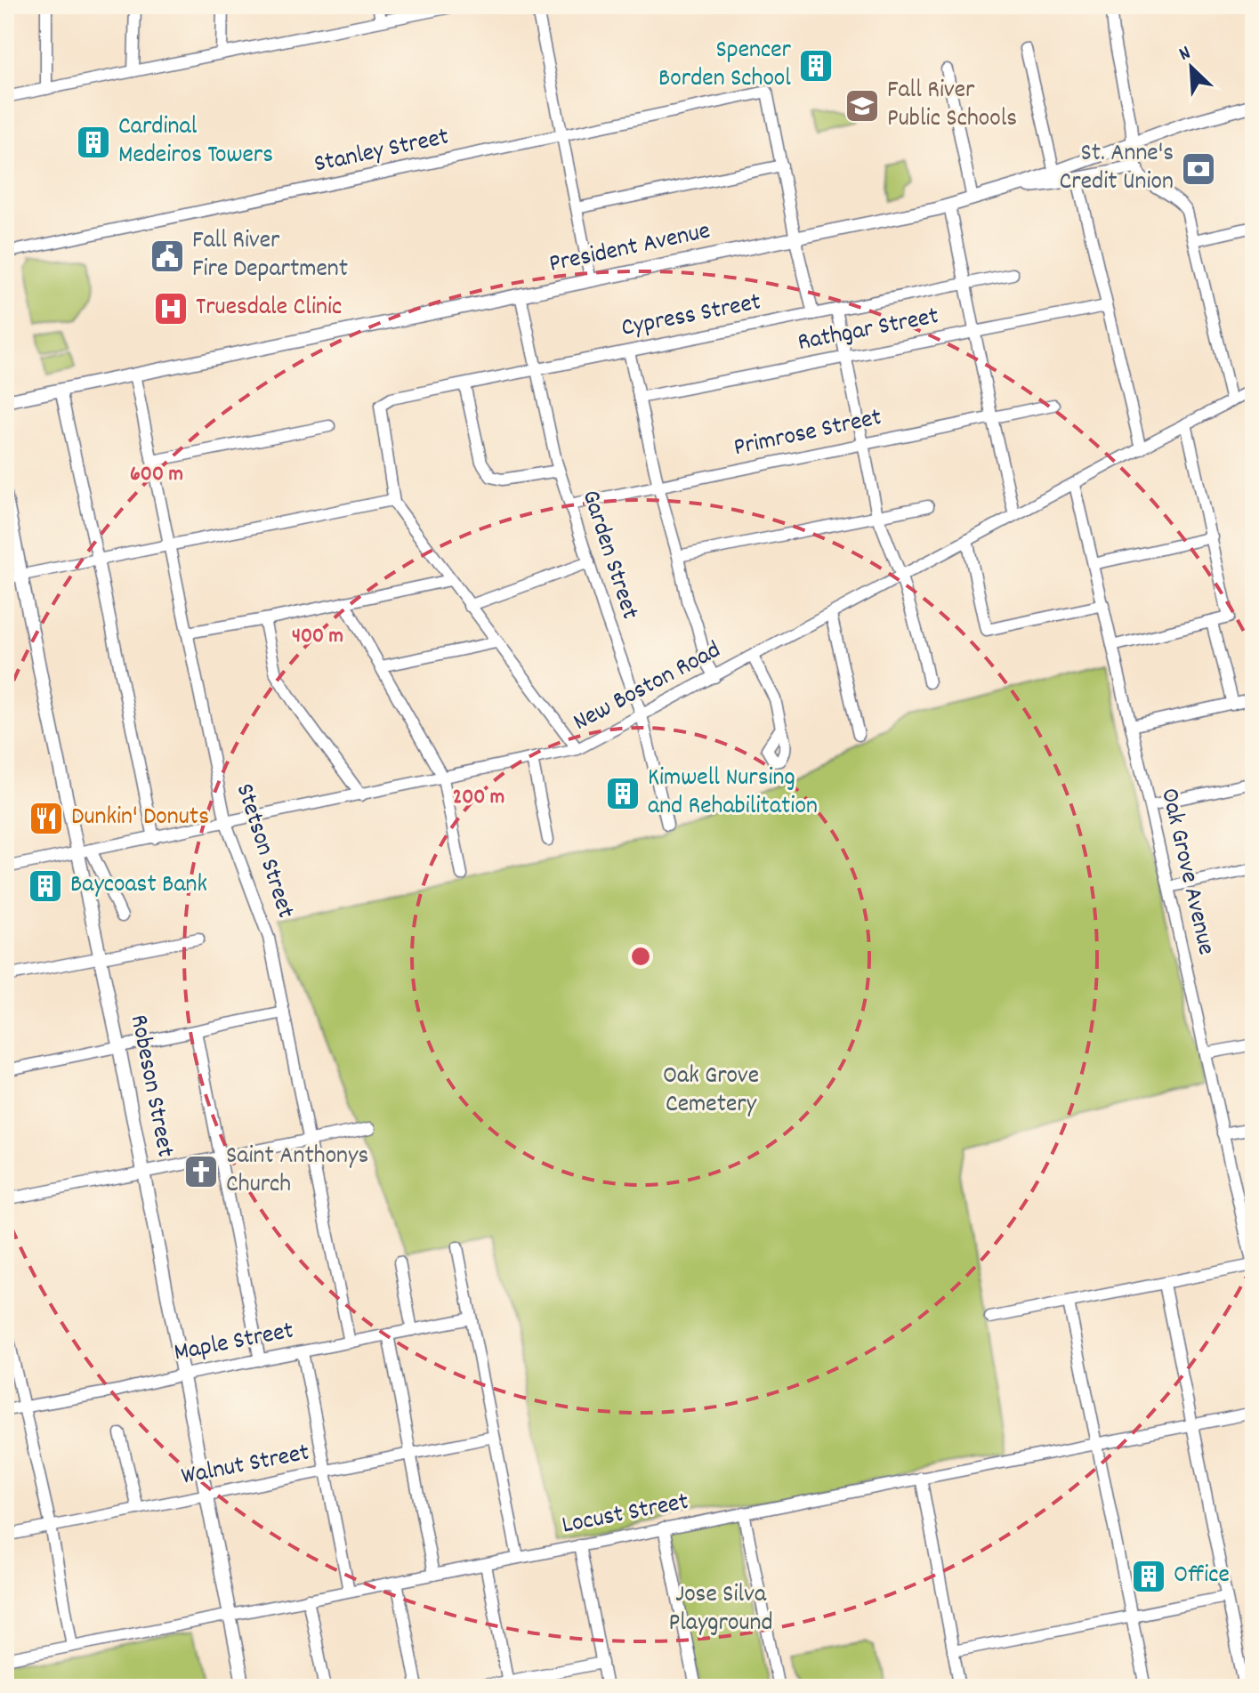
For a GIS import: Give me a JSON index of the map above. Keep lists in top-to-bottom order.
{
  "streets": {
    "main road": ["President Avenue", "Robeson Street"],
    "street": [
      "Stanley Street",
      "Cypress Street",
      "Rathgar Street",
      "Primrose Street",
      "Garden Street",
      "New Boston Road",
      "Stetson Street",
      "Oak Grove Avenue",
      "Maple Street",
      "Walnut Street",
      "Locust Street"
    ]
  },
  "crossings": [
    ["President Avenue", "Garden Street"],
    ["President Avenue", "Stetson Street"],
    ["Cypress Street", "Garden Street"],
    ["Primrose Street", "Garden Street"],
    ["Garden Street", "New Boston Road"],
    ["New Boston Road", "Stetson Street"],
    ["New Boston Road", "Oak Grove Avenue"],
    ["New Boston Road", "Robeson Street"],
    ["Stetson Street", "Maple Street"],
    ["Robeson Street", "Maple Street"],
    ["Robeson Street", "Walnut Street"],
    ["Robeson Street", "Locust Street"]
  ],
  "parks": ["Oak Grove Cemetery", "Jose Silva Playground"],
  "places": {
    "building": [
      "Spencer Borden School",
      "Cardinal Medeiros Towers",
      "Kimwell Nursing and Rehabilitation",
      "Baycoast Bank",
      "Office"
    ],
    "school or university": ["Fall River Public Schools"],
    "bank": ["St. Anne's Credit Union"],
    "public building": ["Fall River Fire Department"],
    "hospital": ["Truesdale Clinic"],
    "restaurant": ["Dunkin' Donuts"],
    "church": ["Saint Anthonys Church"]
  },
  "north": "top left",
  "rings": ["600 m", "400 m", "200 m"]
}
